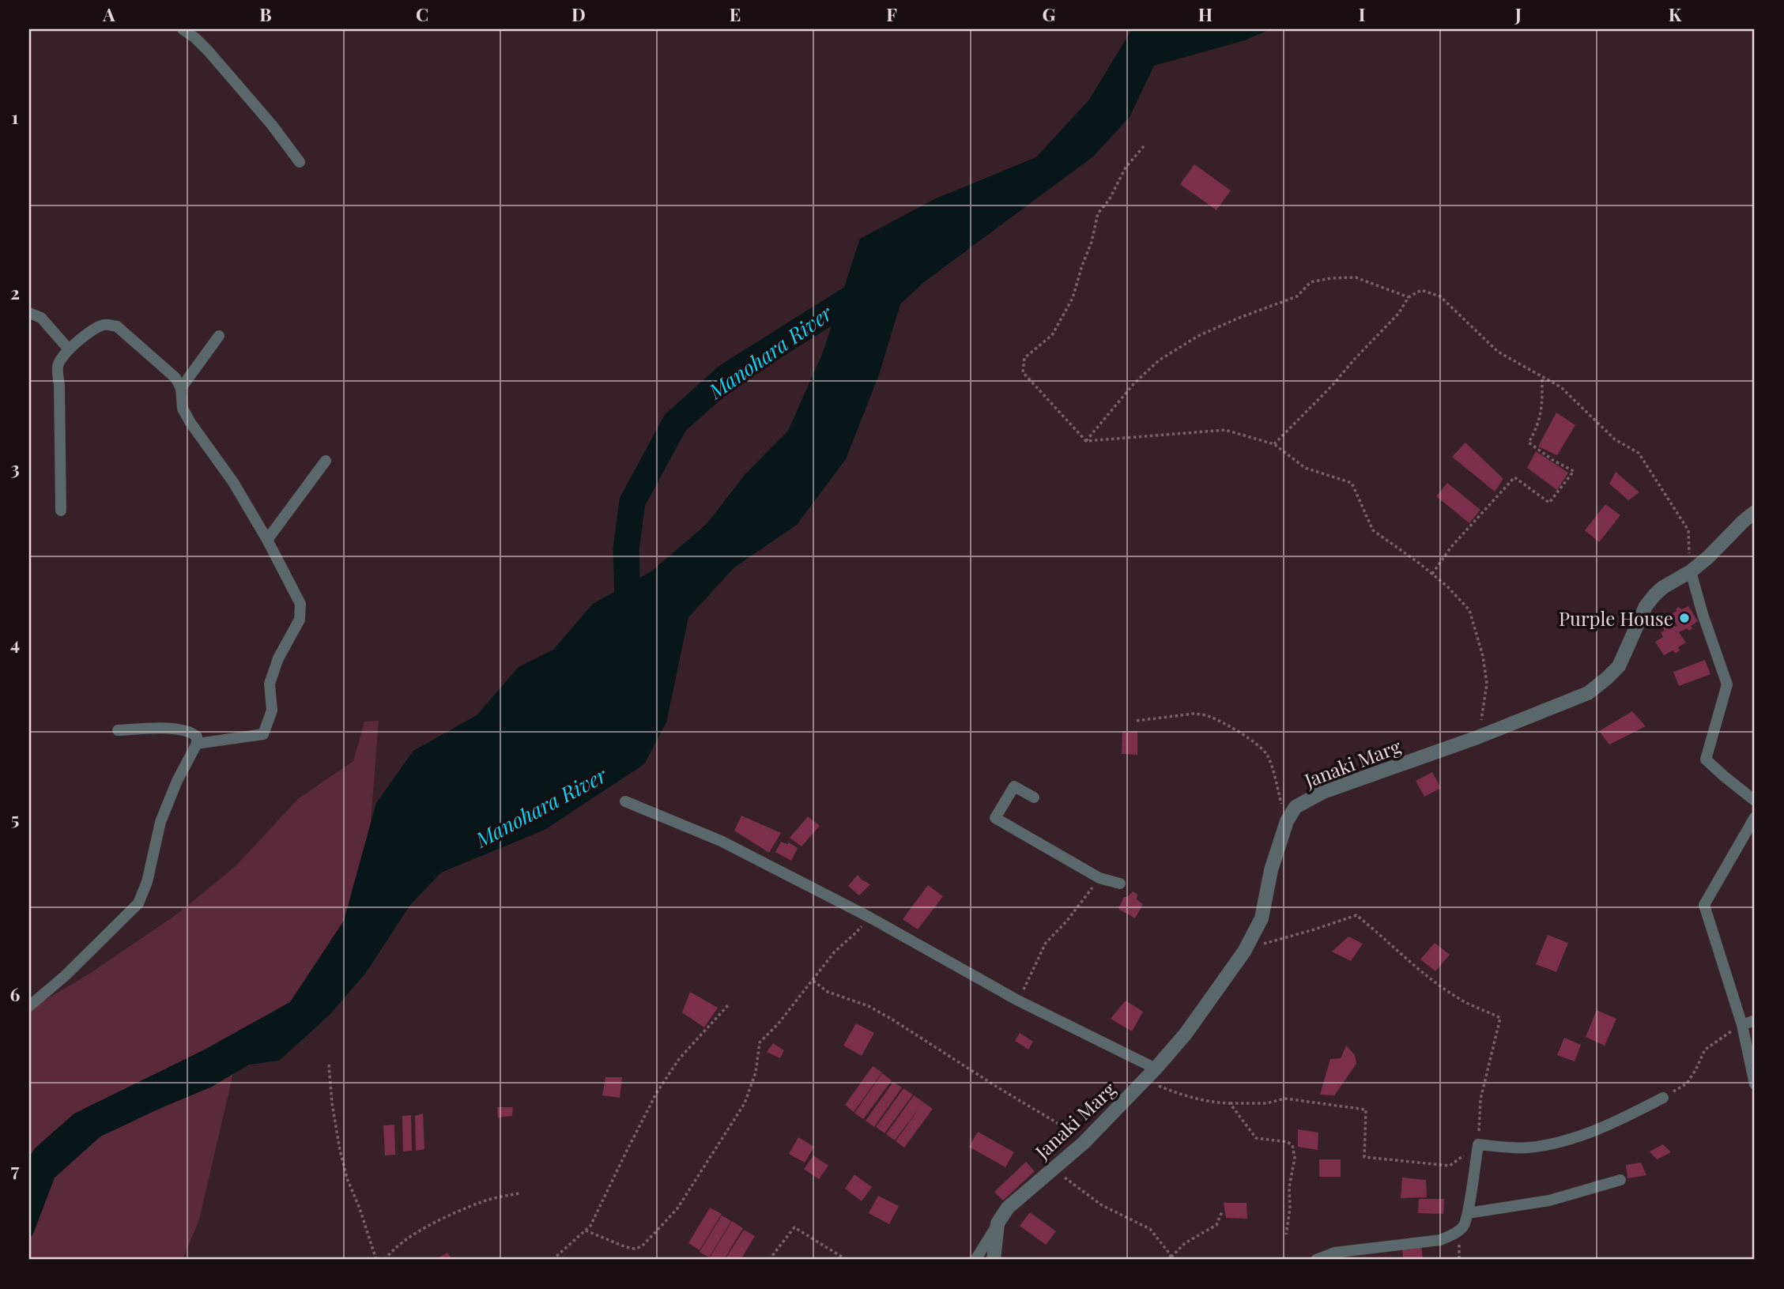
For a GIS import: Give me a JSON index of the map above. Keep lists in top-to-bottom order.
{
  "streets": {
    "street": ["Janaki Marg"]
  },
  "water": ["Manohara River"],
  "places": ["Purple House"],
  "grid": {
    "columns": [
      "A",
      "B",
      "C",
      "D",
      "E",
      "F",
      "G",
      "H",
      "I",
      "J",
      "K"
    ],
    "rows": [
      "1",
      "2",
      "3",
      "4",
      "5",
      "6",
      "7"
    ]
  }
}
